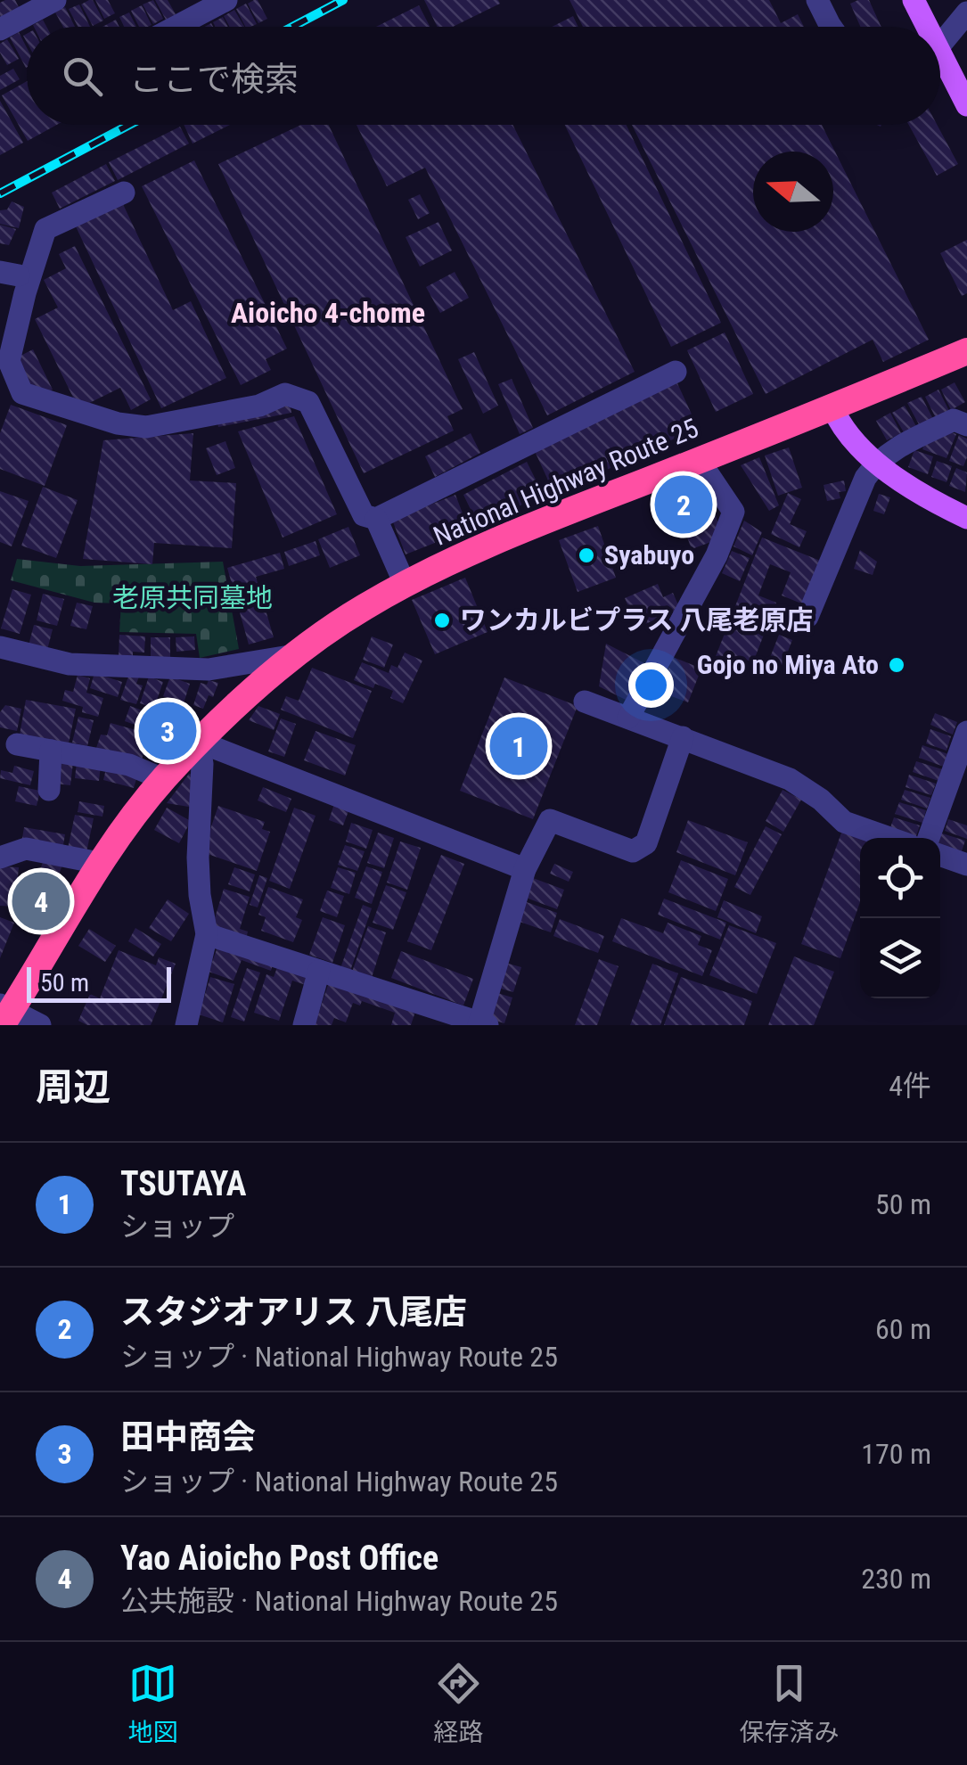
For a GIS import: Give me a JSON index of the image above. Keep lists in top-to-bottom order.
{
  "streets": {
    "highway": ["National Highway Route 25"]
  },
  "districts": ["Aioicho 4-chome"],
  "parks": ["老原共同墓地"],
  "places": ["Syabuyo", "ワンカルビプラス 八尾老原店", "Gojo no Miya Ato"],
  "scale_bar": "50 m",
  "north": "left",
  "page": {
    "search": "ここで検索",
    "pins": [
      "2",
      "3",
      "1",
      "4"
    ],
    "scale": "50 m",
    "heading": ["周辺", "4件"],
    "list": [
      {
        "mark": "1",
        "name": "TSUTAYA",
        "note": "ショップ",
        "value": "50 m"
      },
      {
        "mark": "2",
        "name": "スタジオアリス 八尾店",
        "note": "ショップ · National Highway Route 25",
        "value": "60 m"
      },
      {
        "mark": "3",
        "name": "田中商会",
        "note": "ショップ · National Highway Route 25",
        "value": "170 m"
      },
      {
        "mark": "4",
        "name": "Yao Aioicho Post Office",
        "note": "公共施設 · National Highway Route 25",
        "value": "230 m"
      }
    ],
    "nav": ["地図", "経路", "保存済み"]
  }
}
